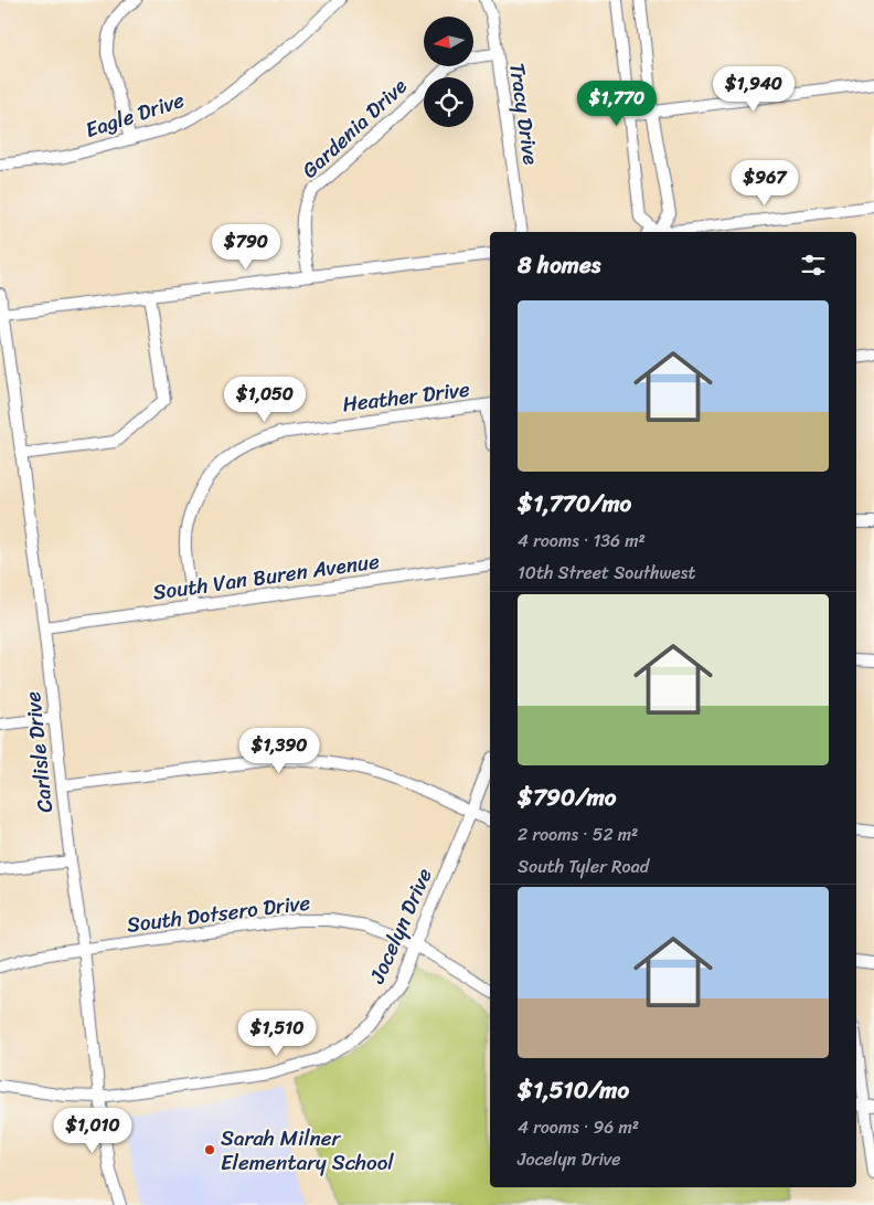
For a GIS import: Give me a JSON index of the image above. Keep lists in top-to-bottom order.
{
  "streets": {
    "street": [
      "Tracy Drive",
      "Eagle Drive",
      "Gardenia Drive",
      "Heather Drive",
      "South Van Buren Avenue",
      "Carlisle Drive",
      "South Dotsero Drive",
      "Jocelyn Drive"
    ]
  },
  "crossings": [
    ["Tracy Drive", "Gardenia Drive"],
    ["Heather Drive", "South Van Buren Avenue"],
    ["South Van Buren Avenue", "Carlisle Drive"],
    ["Carlisle Drive", "South Dotsero Drive"],
    ["Carlisle Drive", "Jocelyn Drive"],
    ["South Dotsero Drive", "Jocelyn Drive"]
  ],
  "places": ["Sarah Milner Elementary School"],
  "north": "left",
  "page": {
    "price": [
      "$1,940",
      "$1,770",
      "$967",
      "$790",
      "$1,050",
      "$1,390",
      "$1,510",
      "$1,010"
    ],
    "heading": "8 homes",
    "list": [
      {
        "name": "$1,770/mo",
        "note": "4 rooms · 136 m² · 10th Street Southwest"
      },
      {
        "name": "$790/mo",
        "note": "2 rooms · 52 m² · South Tyler Road"
      },
      {
        "name": "$1,510/mo",
        "note": "4 rooms · 96 m² · Jocelyn Drive"
      }
    ]
  }
}
